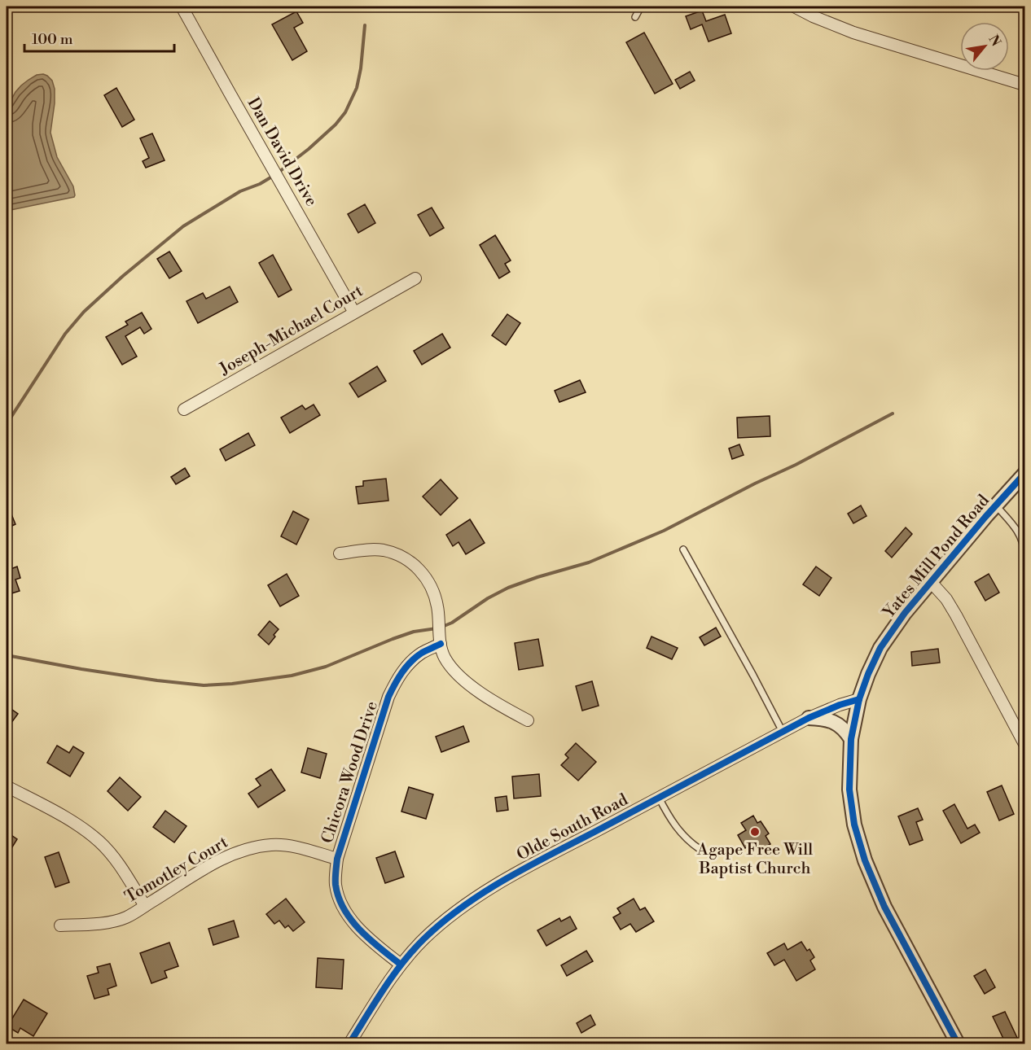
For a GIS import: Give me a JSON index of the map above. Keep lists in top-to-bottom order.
{
  "streets": {
    "street": [
      "Dan David Drive",
      "Joseph-Michael Court",
      "Yates Mill Pond Road",
      "Chicora Wood Drive",
      "Olde South Road",
      "Tomotley Court"
    ]
  },
  "crossings": [
    ["Dan David Drive", "Joseph-Michael Court"],
    ["Yates Mill Pond Road", "Olde South Road"],
    ["Chicora Wood Drive", "Olde South Road"],
    ["Chicora Wood Drive", "Tomotley Court"]
  ],
  "places": ["Agape Free Will Baptist Church"],
  "scale_bar": "100 m",
  "north": "top right"
}
